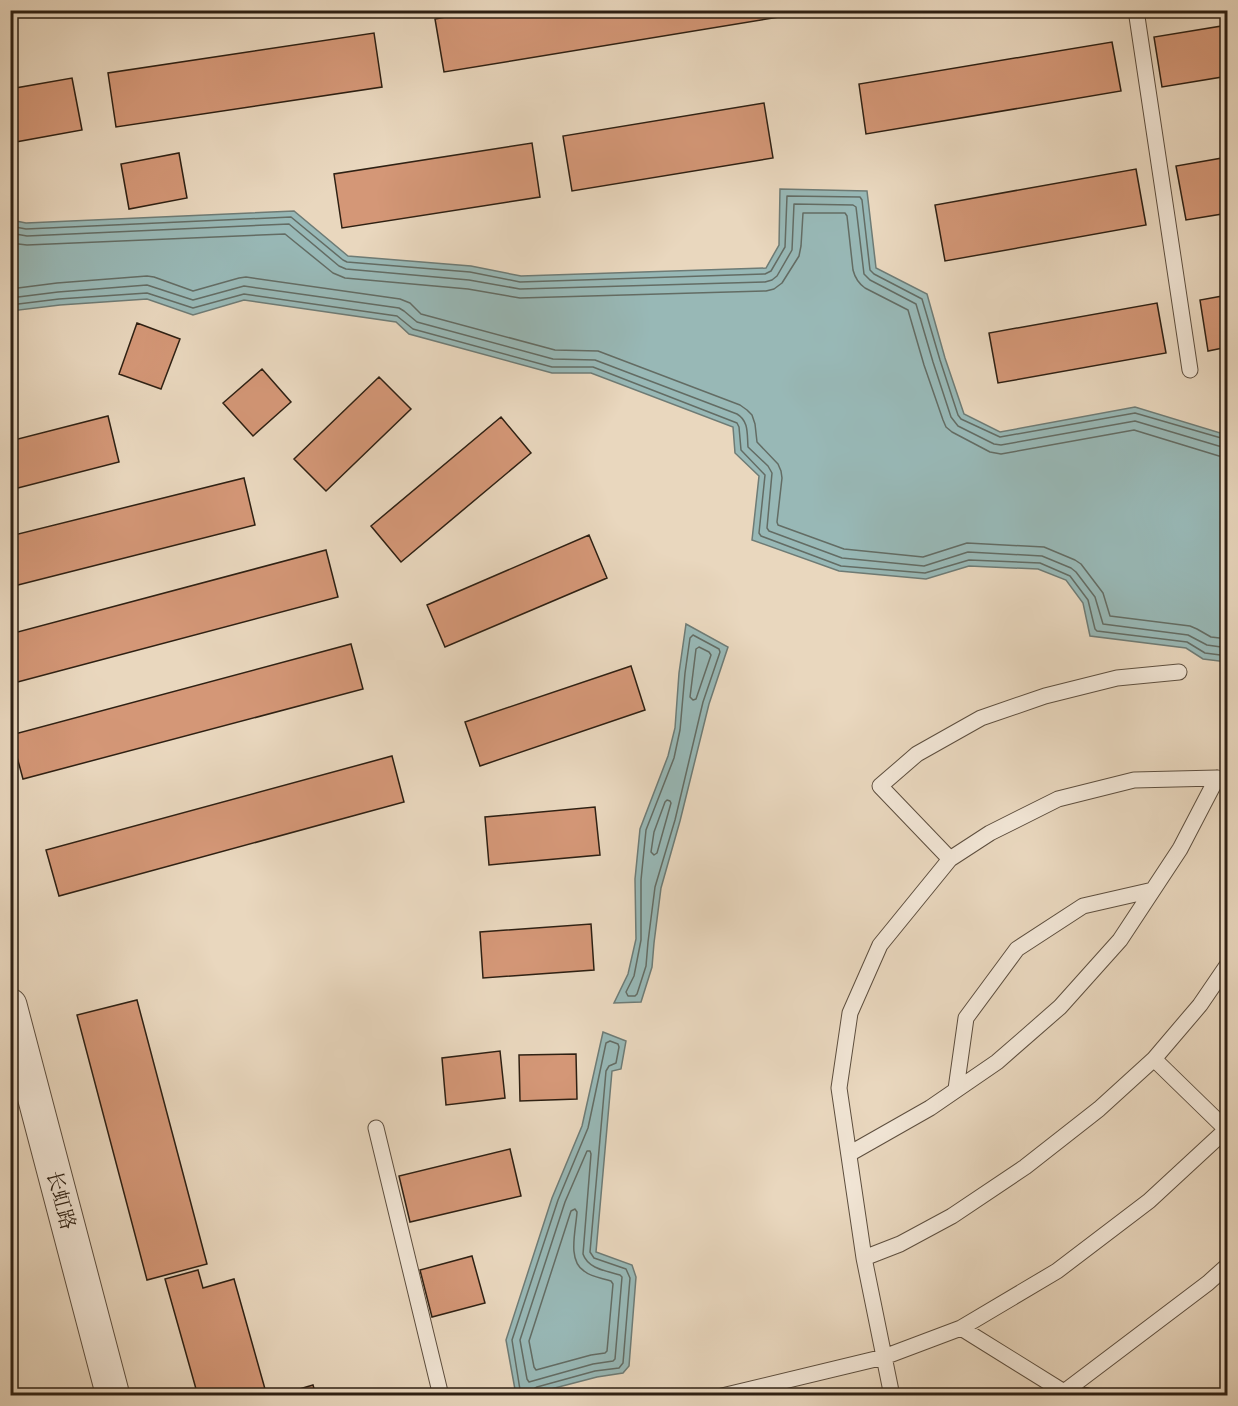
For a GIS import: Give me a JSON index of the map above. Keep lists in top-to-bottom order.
{
  "streets": {
    "street": ["长虹路"]
  }
}
